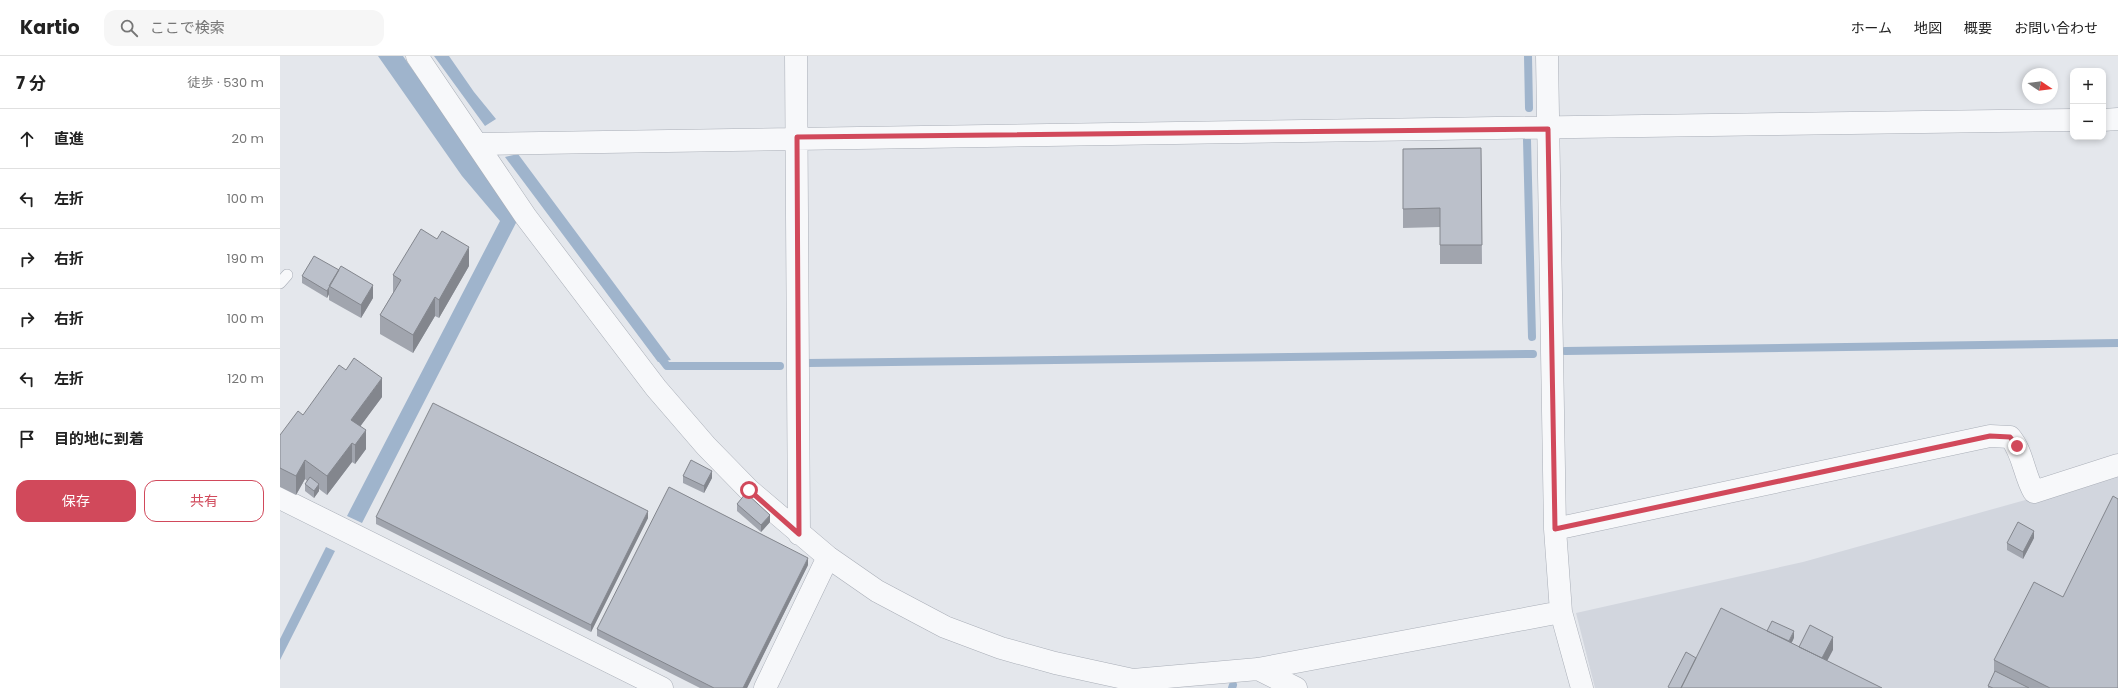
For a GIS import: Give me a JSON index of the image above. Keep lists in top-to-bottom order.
{
  "north": "right",
  "page": {
    "header": "Kartio",
    "search": "ここで検索",
    "nav": [
      "ホーム",
      "地図",
      "概要",
      "お問い合わせ"
    ],
    "heading": ["7 分", "徒歩 · 530 m"],
    "map_buttons": ["+", "−"],
    "list": [
      ["直進", "20 m"],
      ["左折", "100 m"],
      ["右折", "190 m"],
      ["右折", "100 m"],
      ["左折", "120 m"],
      "目的地に到着"
    ],
    "buttons": ["保存", "共有"]
  }
}
